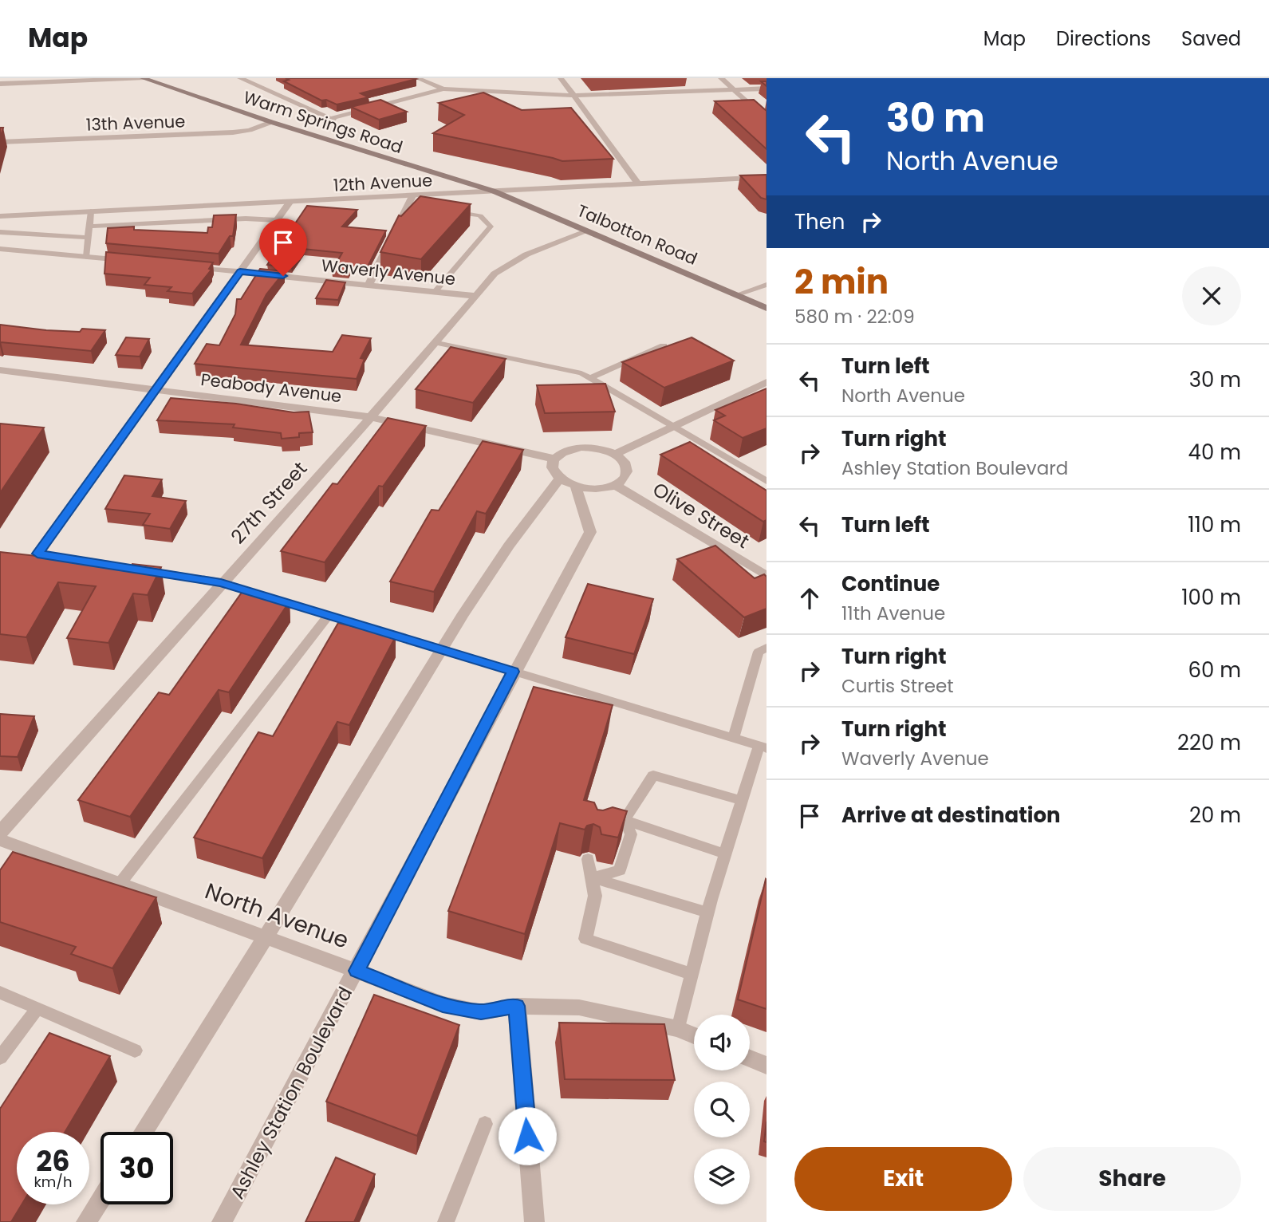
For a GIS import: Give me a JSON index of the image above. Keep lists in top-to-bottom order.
{
  "streets": {
    "main road": ["Warm Springs Road", "Talbotton Road"],
    "street": [
      "13th Avenue",
      "12th Avenue",
      "Waverly Avenue",
      "Peabody Avenue",
      "27th Street",
      "Olive Street",
      "North Avenue",
      "Ashley Station Boulevard"
    ]
  },
  "crossings": [
    ["Warm Springs Road", "13th Avenue"],
    ["Warm Springs Road", "12th Avenue"],
    ["Warm Springs Road", "Talbotton Road"],
    ["12th Avenue", "Talbotton Road"],
    ["Talbotton Road", "27th Street"],
    ["Waverly Avenue", "27th Street"],
    ["Peabody Avenue", "27th Street"],
    ["North Avenue", "Ashley Station Boulevard"]
  ],
  "page": {
    "header": "Map",
    "nav": ["Map", "Directions", "Saved"],
    "turn": ["30 m", "North Avenue"],
    "then": "Then",
    "heading": ["2 min", "580 m · 22:09"],
    "list": [
      {
        "name": "Turn left",
        "note": "North Avenue",
        "value": "30 m"
      },
      {
        "name": "Turn right",
        "note": "Ashley Station Boulevard",
        "value": "40 m"
      },
      {
        "name": "Turn left",
        "value": "110 m"
      },
      {
        "name": "Continue",
        "note": "11th Avenue",
        "value": "100 m"
      },
      {
        "name": "Turn right",
        "note": "Curtis Street",
        "value": "60 m"
      },
      {
        "name": "Turn right",
        "note": "Waverly Avenue",
        "value": "220 m"
      },
      {
        "name": "Arrive at destination",
        "value": "20 m"
      }
    ],
    "speed": "26 km/h",
    "limit": "30",
    "buttons": ["Exit", "Share"]
  }
}
